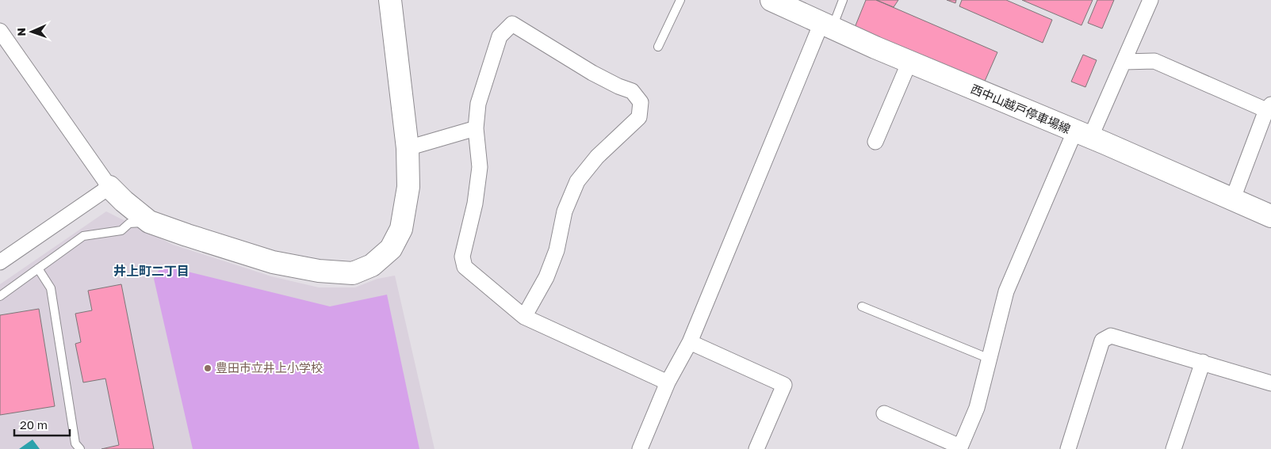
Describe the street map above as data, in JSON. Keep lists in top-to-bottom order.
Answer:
{
  "streets": {
    "street": ["西中山越戸停車場線"]
  },
  "districts": ["井上町二丁目"],
  "places": ["豊田市立井上小学校"],
  "scale_bar": "20 m",
  "north": "left"
}
